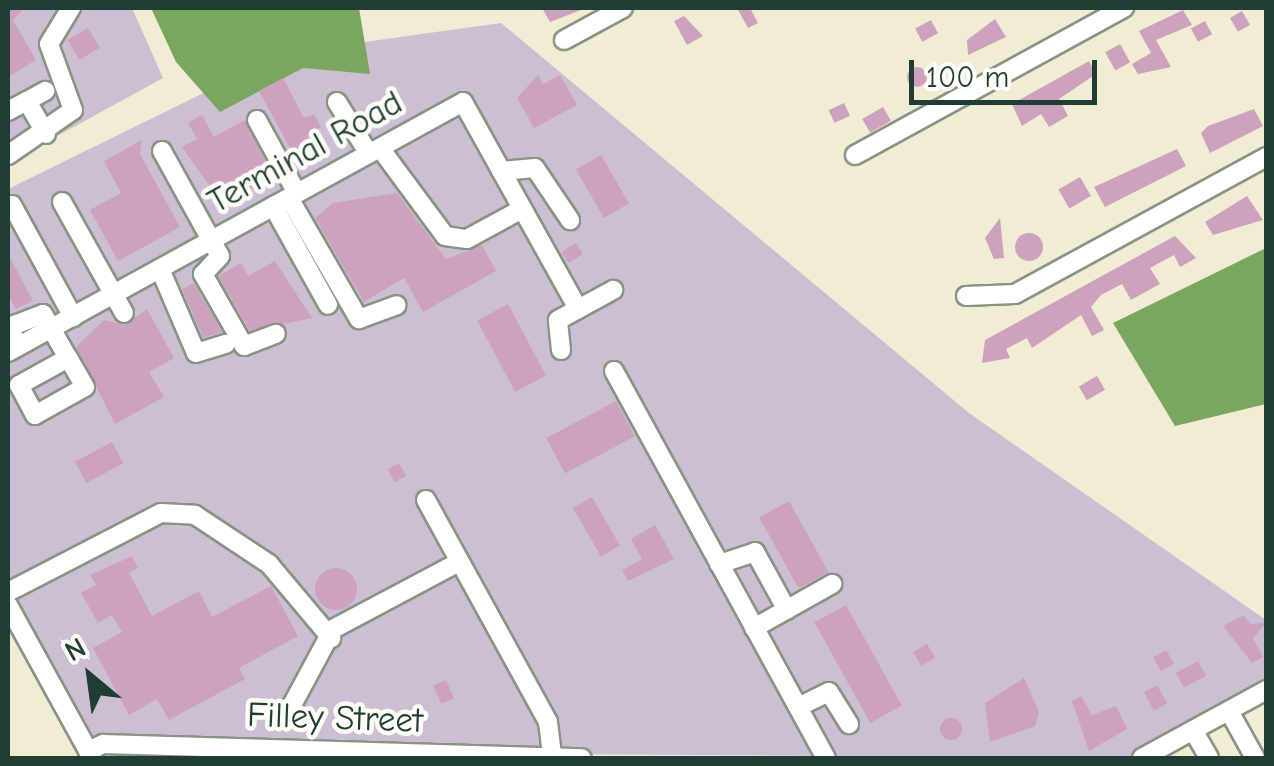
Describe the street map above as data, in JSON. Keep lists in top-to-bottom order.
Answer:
{
  "streets": {
    "street": ["Terminal Road", "Filley Street"]
  },
  "scale_bar": "100 m",
  "north": "top left"
}
